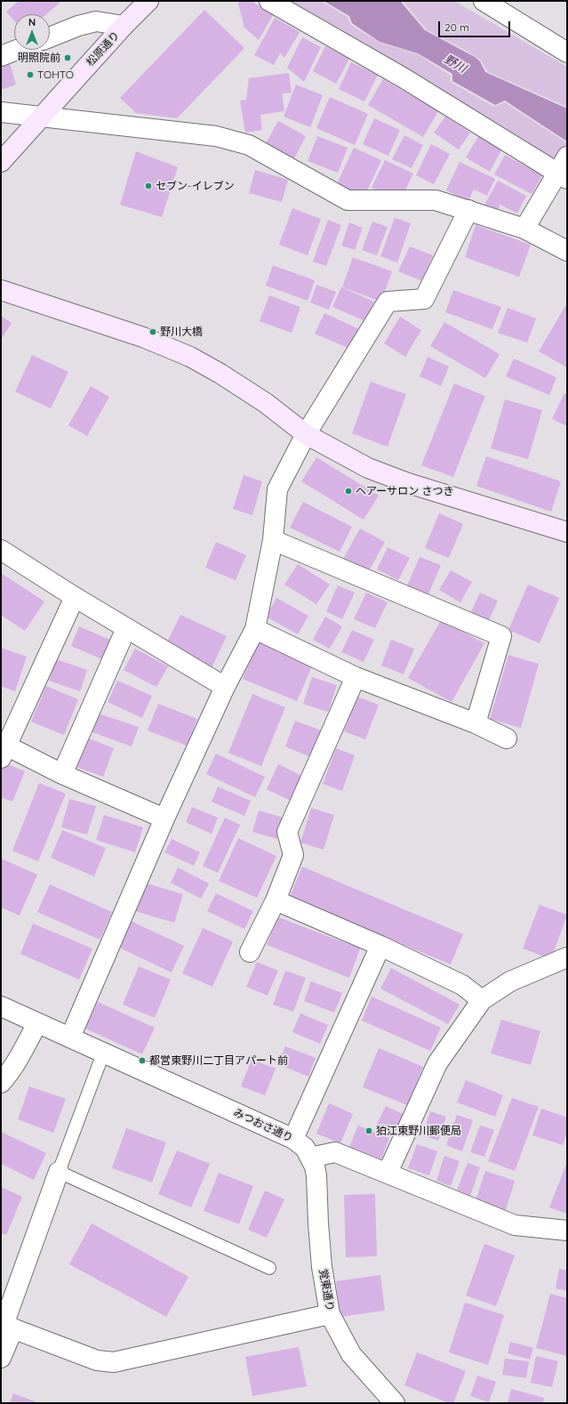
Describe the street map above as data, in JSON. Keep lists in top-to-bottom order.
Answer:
{
  "streets": {
    "street": ["松原通り", "みつおさ通り", "覚東通り"]
  },
  "crossings": [
    ["みつおさ通り", "覚東通り"]
  ],
  "water": ["野川"],
  "places": [
    "明照院前",
    "TOHTO",
    "セブン-イレブン",
    "野川大橋",
    "ヘアーサロン さつき",
    "都営東野川二丁目アパート前",
    "狛江東野川郵便局"
  ],
  "scale_bar": "20 m",
  "north": "top"
}
